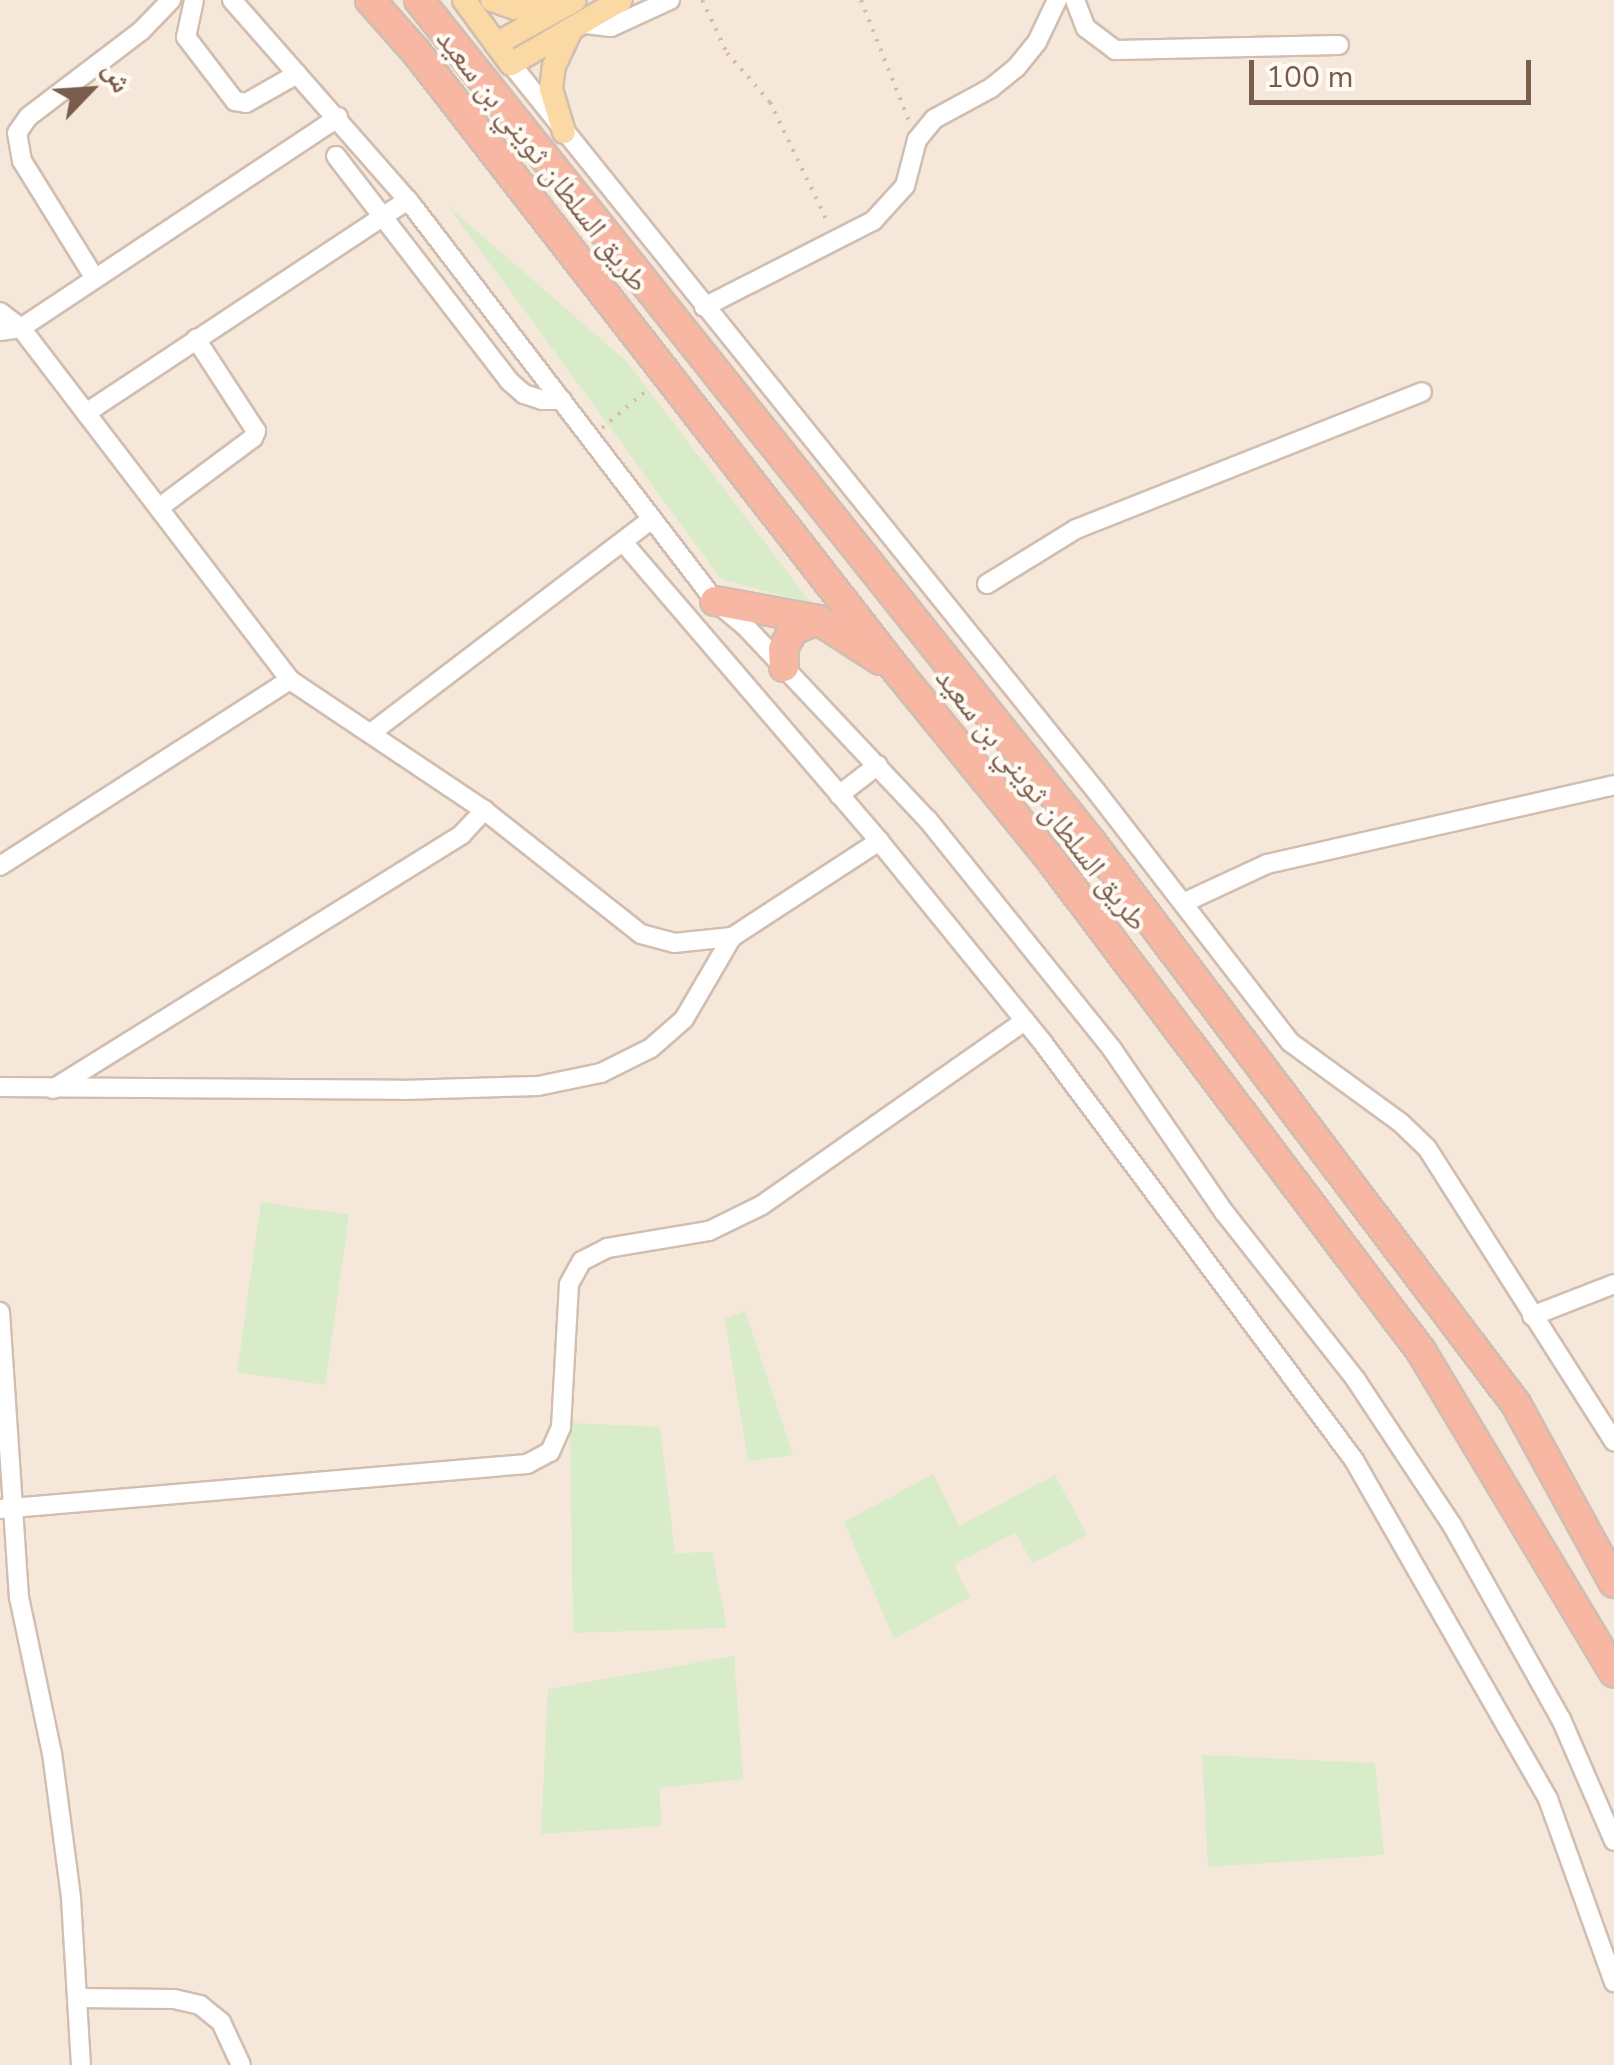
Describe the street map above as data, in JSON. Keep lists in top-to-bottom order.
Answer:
{
  "streets": {
    "highway": ["طريق السلطان ثويني بن سعيد"]
  },
  "scale_bar": "100 m",
  "north": "top right"
}
